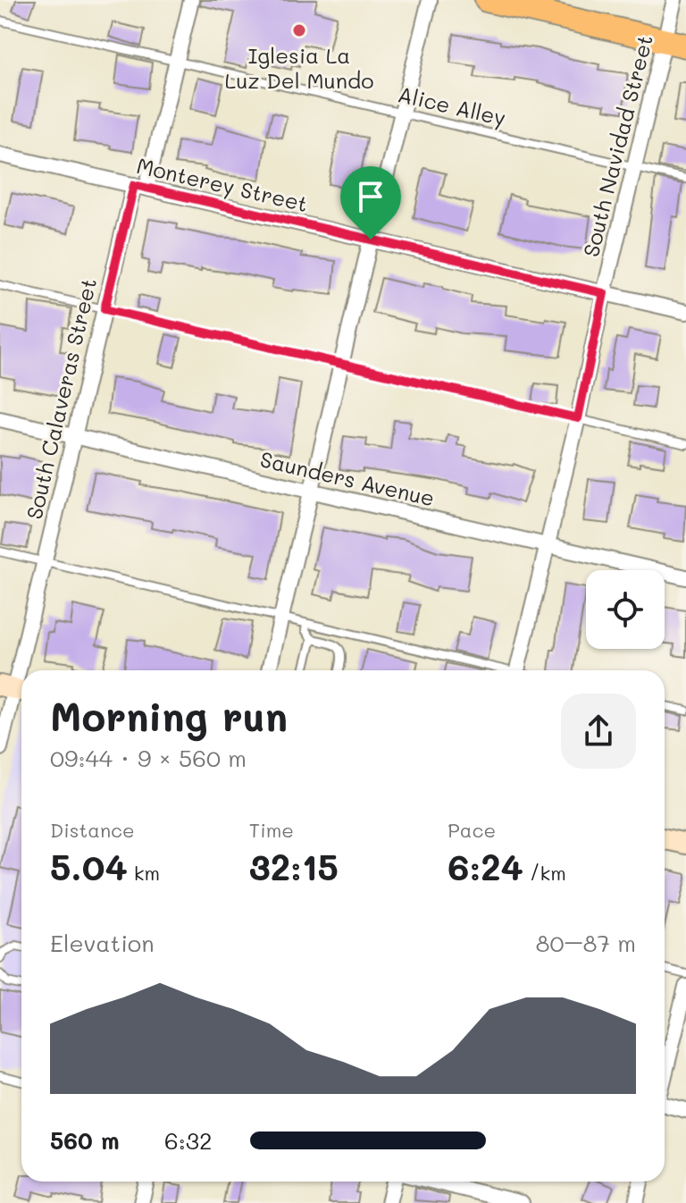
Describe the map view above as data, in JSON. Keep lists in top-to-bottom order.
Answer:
{
  "streets": {
    "street": [
      "South Navidad Street",
      "Monterey Street",
      "South Calaveras Street",
      "Saunders Avenue"
    ],
    "lane": ["Alice Alley"]
  },
  "crossings": [
    ["Alice Alley", "South Navidad Street"],
    ["Alice Alley", "South Calaveras Street"],
    ["South Navidad Street", "Monterey Street"],
    ["South Navidad Street", "Saunders Avenue"],
    ["Monterey Street", "South Calaveras Street"],
    ["South Calaveras Street", "Saunders Avenue"]
  ],
  "places": ["Iglesia La Luz Del Mundo"],
  "page": {
    "heading": ["Morning run", "09:44 · 9 × 560 m"],
    "stats": [
      ["Distance", "5.04 km"],
      ["Time", "32:15"],
      ["Pace", "6:24 /km"]
    ],
    "chart": ["Elevation", "80–87 m"],
    "list": [
      {
        "name": "560 m",
        "note": "6:32"
      }
    ]
  }
}
